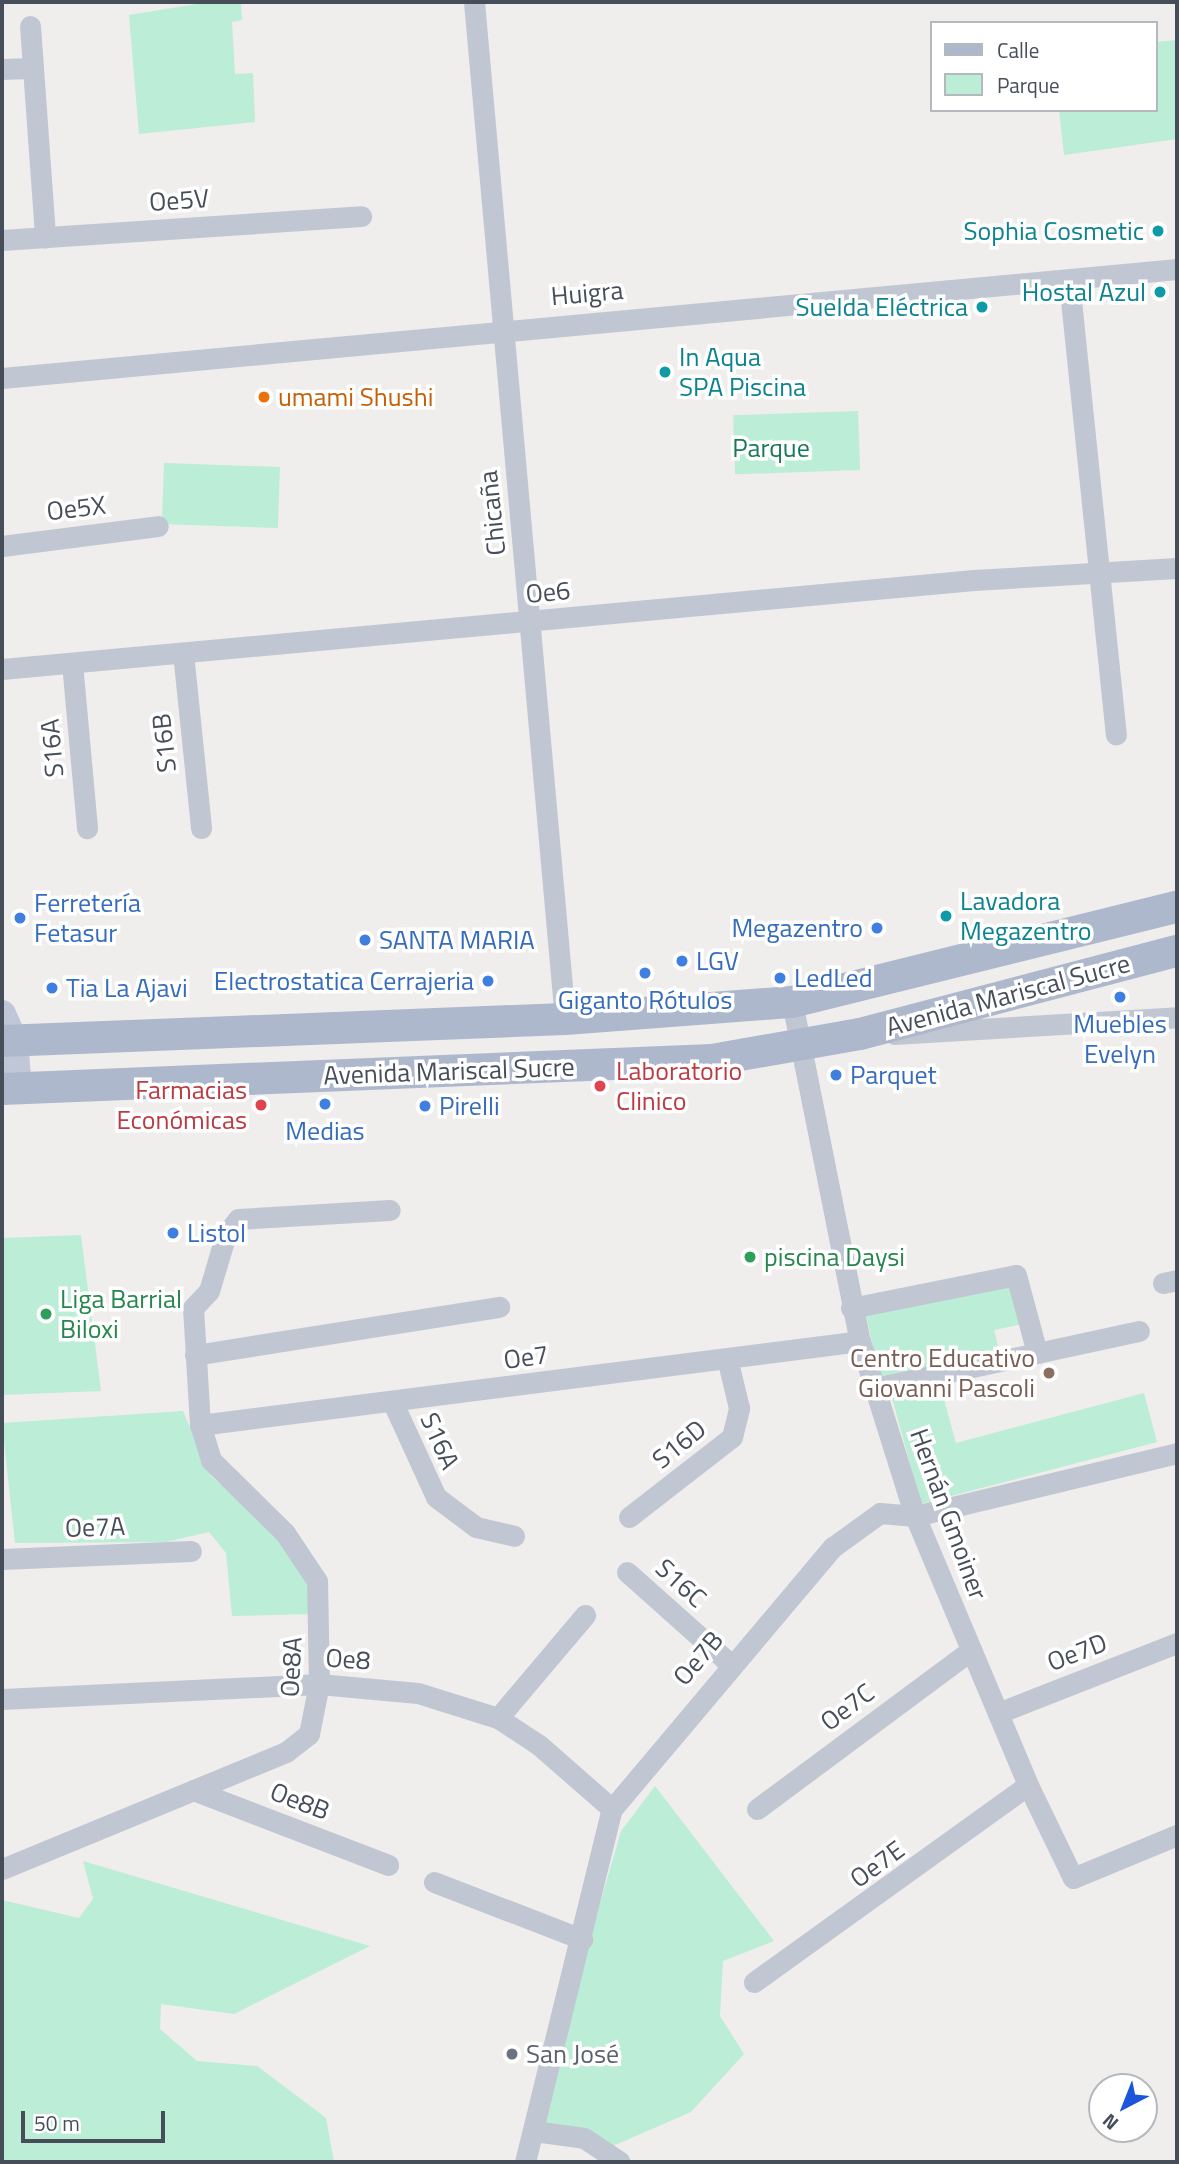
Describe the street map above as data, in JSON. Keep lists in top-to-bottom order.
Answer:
{
  "streets": {
    "main road": ["Avenida Mariscal Sucre"],
    "street": [
      "Oe5V",
      "Huigra",
      "Oe5X",
      "Chicaña",
      "Oe6",
      "S16B",
      "S16A",
      "Oe7",
      "S16D",
      "Hernán Gmoiner",
      "Oe7A",
      "S16C",
      "Oe7D",
      "Oe7B",
      "Oe8",
      "Oe8A",
      "Oe7C",
      "Oe8B",
      "Oe7E"
    ]
  },
  "crossings": [
    ["Huigra", "Chicaña"],
    ["Chicaña", "Oe6"],
    ["Chicaña", "Avenida Mariscal Sucre"],
    ["Oe6", "S16B"],
    ["Oe6", "S16A"],
    ["S16A", "Oe7"],
    ["Avenida Mariscal Sucre", "Hernán Gmoiner"],
    ["Oe7", "S16D"],
    ["Oe7", "Hernán Gmoiner"],
    ["Oe7", "Oe8A"],
    ["Hernán Gmoiner", "Oe7D"],
    ["Hernán Gmoiner", "Oe7B"],
    ["Hernán Gmoiner", "Oe7C"],
    ["Hernán Gmoiner", "Oe7E"],
    ["S16C", "Oe7B"],
    ["Oe7B", "Oe8"],
    ["Oe8", "Oe8A"],
    ["Oe8A", "Oe8B"]
  ],
  "parks": ["Parque"],
  "places": [
    "Sophia Cosmetic",
    "Hostal Azul",
    "Suelda Eléctrica",
    "In Aqua SPA Piscina",
    "umami Shushi",
    "Lavadora Megazentro",
    "Ferretería Fetasur",
    "Megazentro",
    "SANTA MARIA",
    "LGV",
    "Giganto Rótulos",
    "LedLed",
    "Electrostatica Cerrajeria",
    "Tia La Ajavi",
    "Muebles Evelyn",
    "Parquet",
    "Laboratorio Clinico",
    "Medias",
    "Farmacias Económicas",
    "Pirelli",
    "Listol",
    "piscina Daysi",
    "Liga Barrial Biloxi",
    "Centro Educativo Giovanni Pascoli",
    "San José"
  ],
  "legend": ["Calle", "Parque"],
  "scale_bar": "50 m",
  "north": "bottom left"
}
